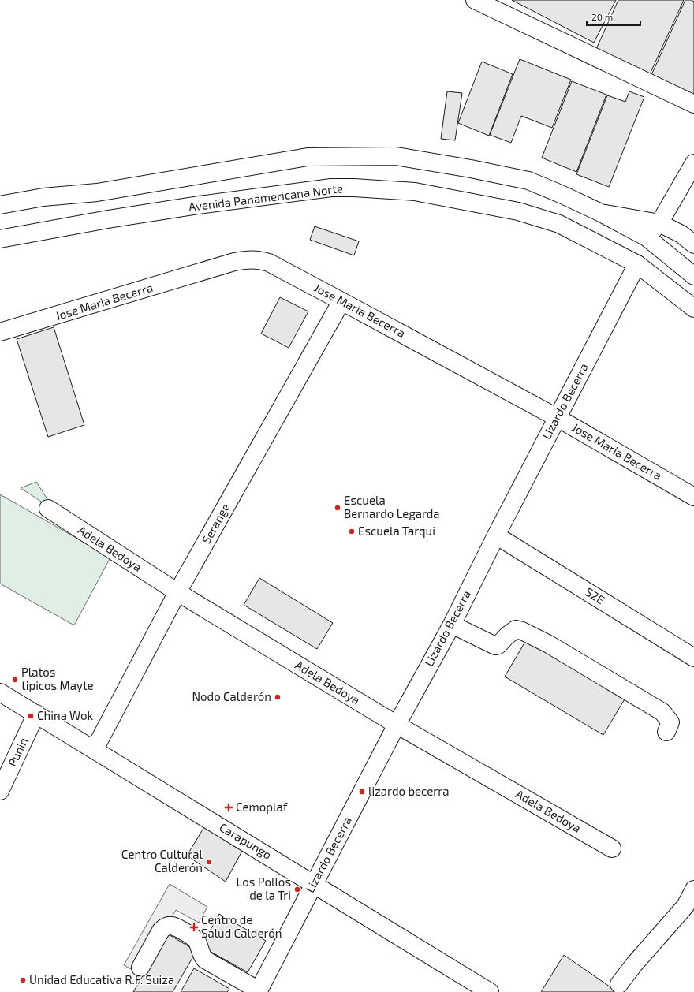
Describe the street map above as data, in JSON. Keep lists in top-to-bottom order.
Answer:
{
  "streets": {
    "main road": [
      "Avenida Panamericana Norte",
      "Jose Maria Becerra",
      "Lizardo Becerra",
      "Serange",
      "Adela Bedoya",
      "S2E",
      "Punin",
      "Carapungo"
    ]
  },
  "crossings": [
    ["Avenida Panamericana Norte", "Lizardo Becerra"],
    ["Jose Maria Becerra", "Lizardo Becerra"],
    ["Jose Maria Becerra", "Serange"],
    ["Lizardo Becerra", "Adela Bedoya"],
    ["Lizardo Becerra", "S2E"],
    ["Lizardo Becerra", "Carapungo"],
    ["Serange", "Adela Bedoya"],
    ["Serange", "Carapungo"],
    ["Punin", "Carapungo"]
  ],
  "places": {
    "other": [
      "Escuela Bernardo Legarda",
      "Escuela Tarqui",
      "Platos tipicos Mayte",
      "Nodo Calderón",
      "China Wok",
      "Centro Cultural Calderón",
      "Los Pollos de la Tri",
      "Unidad Educativa R.F. Suiza"
    ],
    "transit": ["lizardo becerra"],
    "health": ["Cemoplaf", "Centro de Salud Calderón"]
  },
  "scale_bar": "20 m"
}
